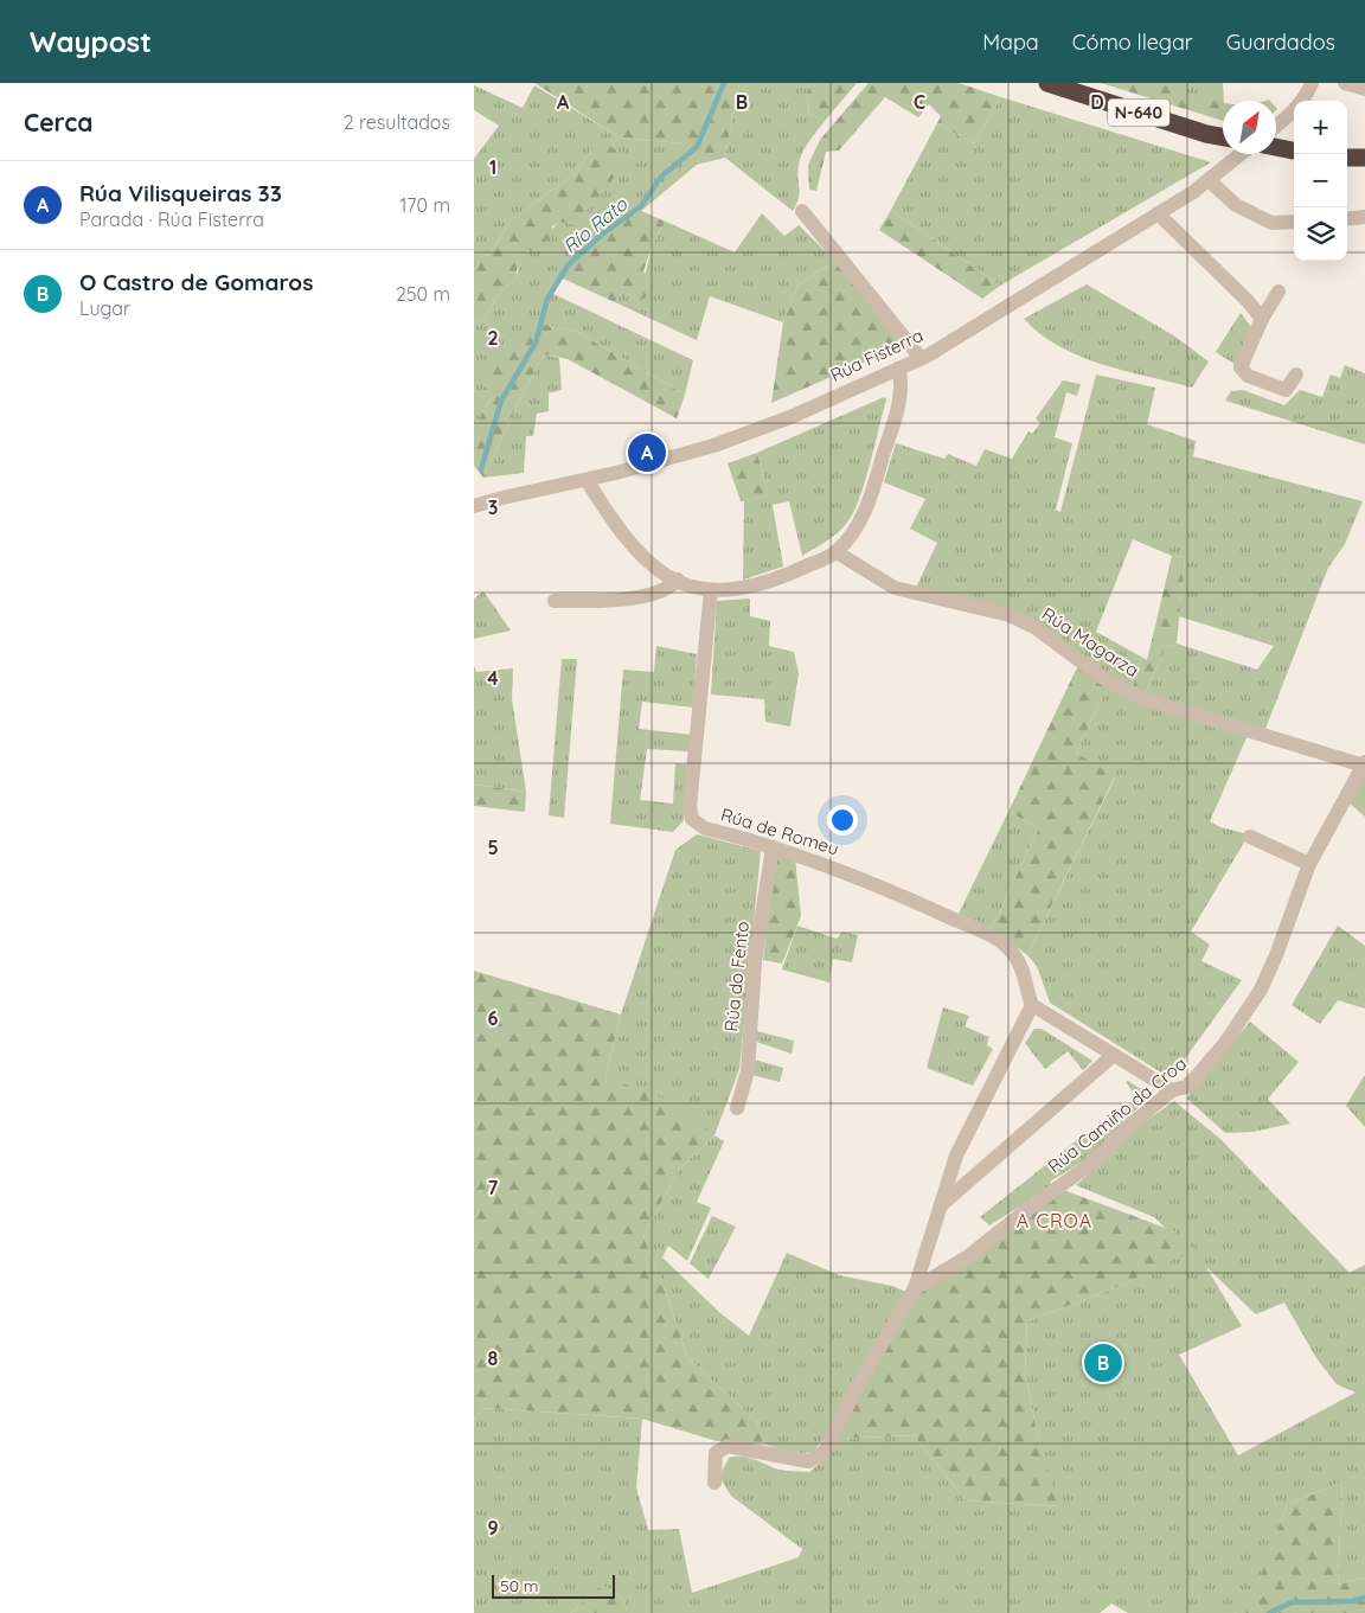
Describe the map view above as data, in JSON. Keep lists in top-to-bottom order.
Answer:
{
  "streets": {
    "highway": ["N-640"],
    "street": [
      "Rúa Fisterra",
      "Rúa Magarza",
      "Rúa de Romeu",
      "Rúa do Fento",
      "Rúa Camiño da Croa"
    ]
  },
  "crossings": [
    ["Rúa Magarza", "Rúa Camiño da Croa"],
    ["Rúa de Romeu", "Rúa do Fento"]
  ],
  "districts": ["A CROA"],
  "water": ["Río Rato"],
  "scale_bar": "50 m",
  "north": "top right",
  "page": {
    "header": "Waypost",
    "nav": ["Mapa", "Cómo llegar", "Guardados"],
    "heading": ["Cerca", "2 resultados"],
    "map_buttons": ["+", "−"],
    "list": [
      {
        "mark": "A",
        "name": "Rúa Vilisqueiras 33",
        "note": "Parada · Rúa Fisterra",
        "value": "170 m"
      },
      {
        "mark": "B",
        "name": "O Castro de Gomaros",
        "note": "Lugar",
        "value": "250 m"
      }
    ],
    "pins": ["A", "B"],
    "scale": "50 m"
  },
  "grid": {
    "columns": [
      "A",
      "B",
      "C",
      "D"
    ],
    "rows": [
      "1",
      "2",
      "3",
      "4",
      "5",
      "6",
      "7",
      "8",
      "9"
    ]
  }
}
